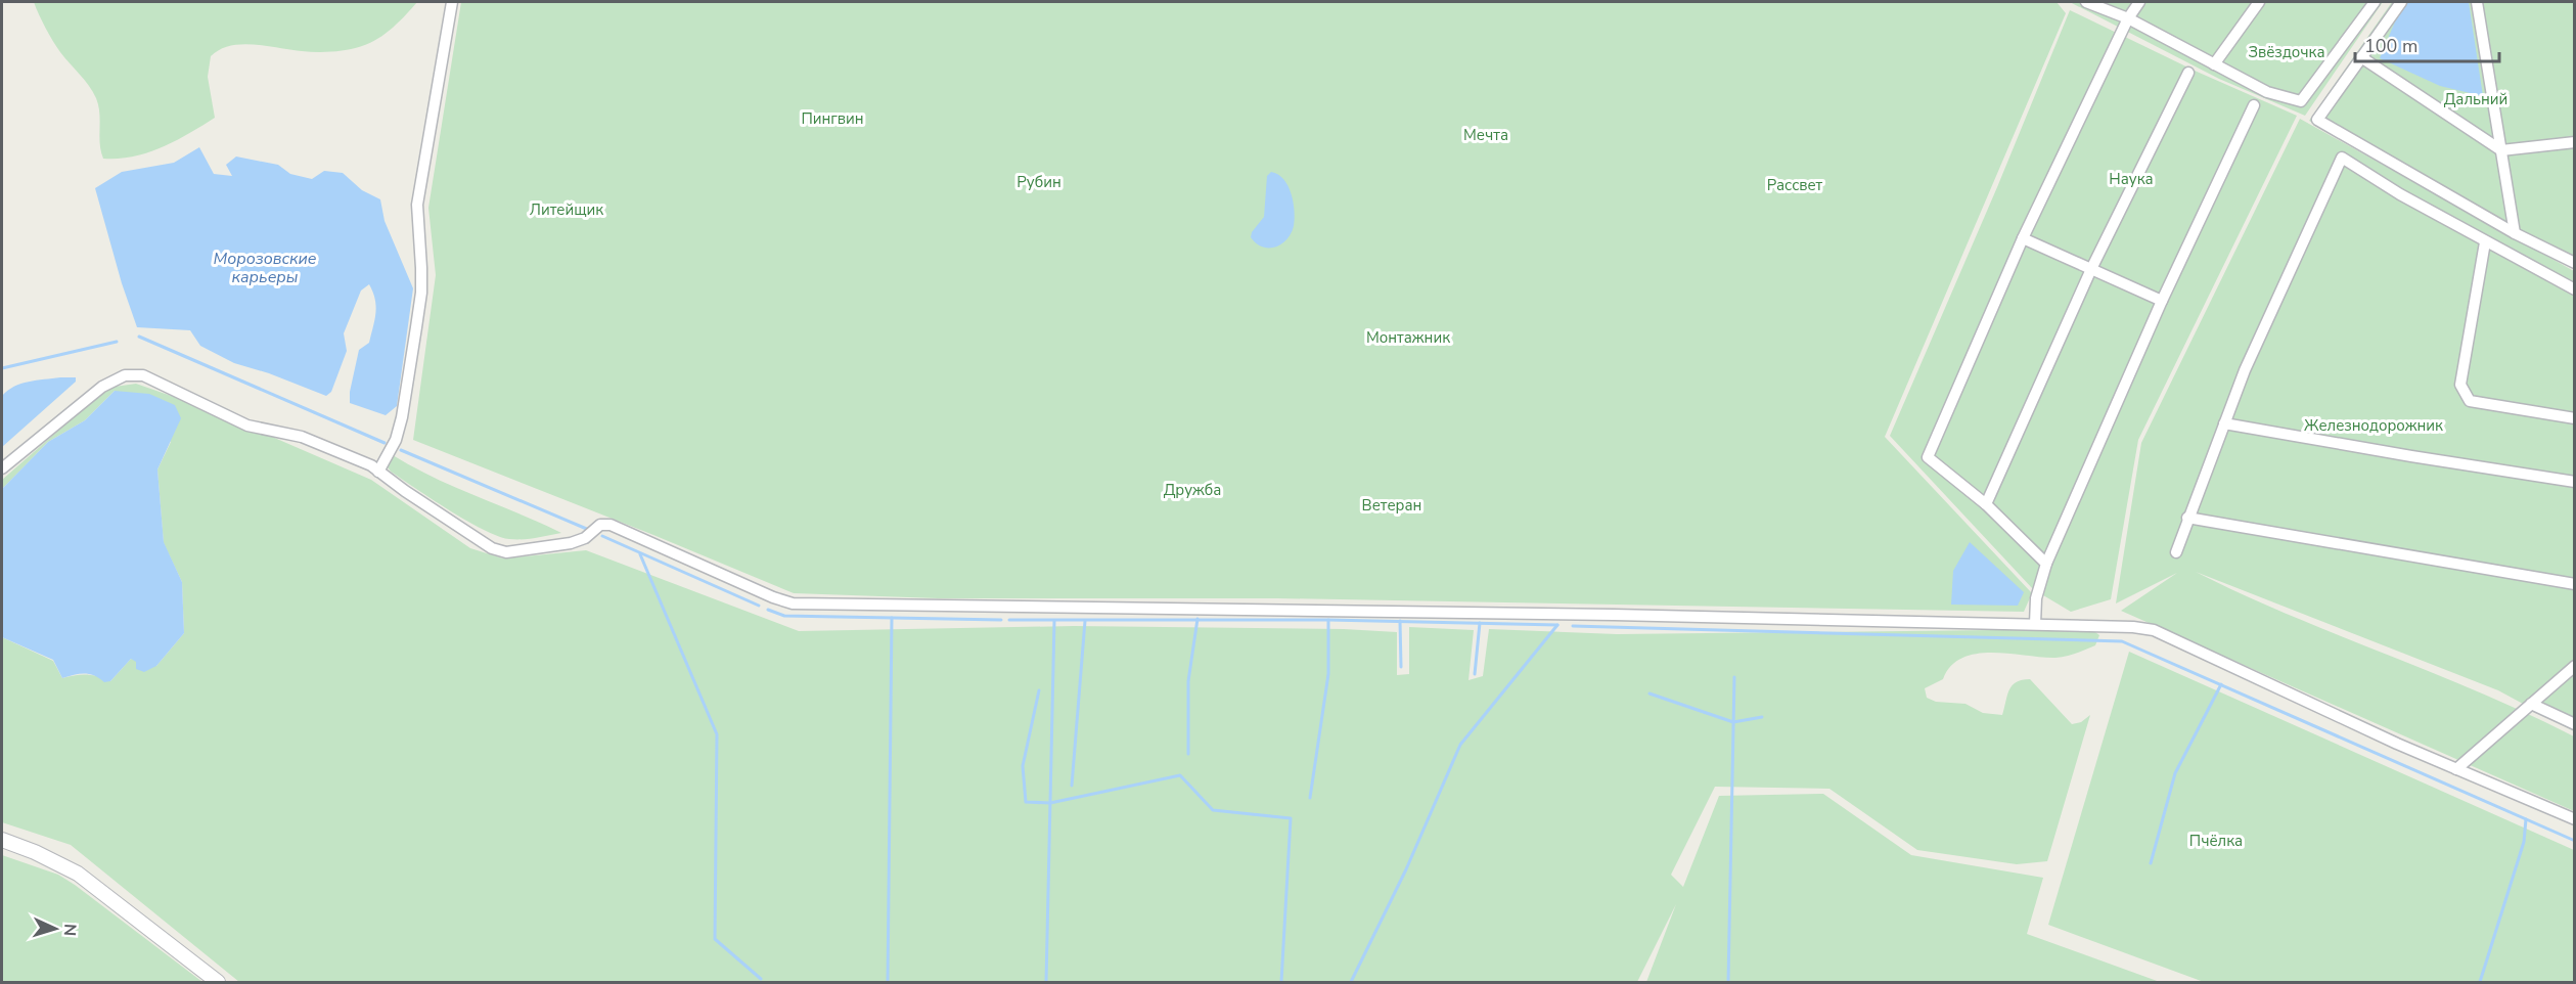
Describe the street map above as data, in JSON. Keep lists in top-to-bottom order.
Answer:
{
  "water": ["Морозовские карьеры"],
  "parks": [
    "Звёздочка",
    "Дальний",
    "Пингвин",
    "Мечта",
    "Наука",
    "Рубин",
    "Рассвет",
    "Литейщик",
    "Монтажник",
    "Железнодорожник",
    "Дружба",
    "Ветеран",
    "Пчёлка"
  ],
  "scale_bar": "100 m",
  "north": "right"
}
